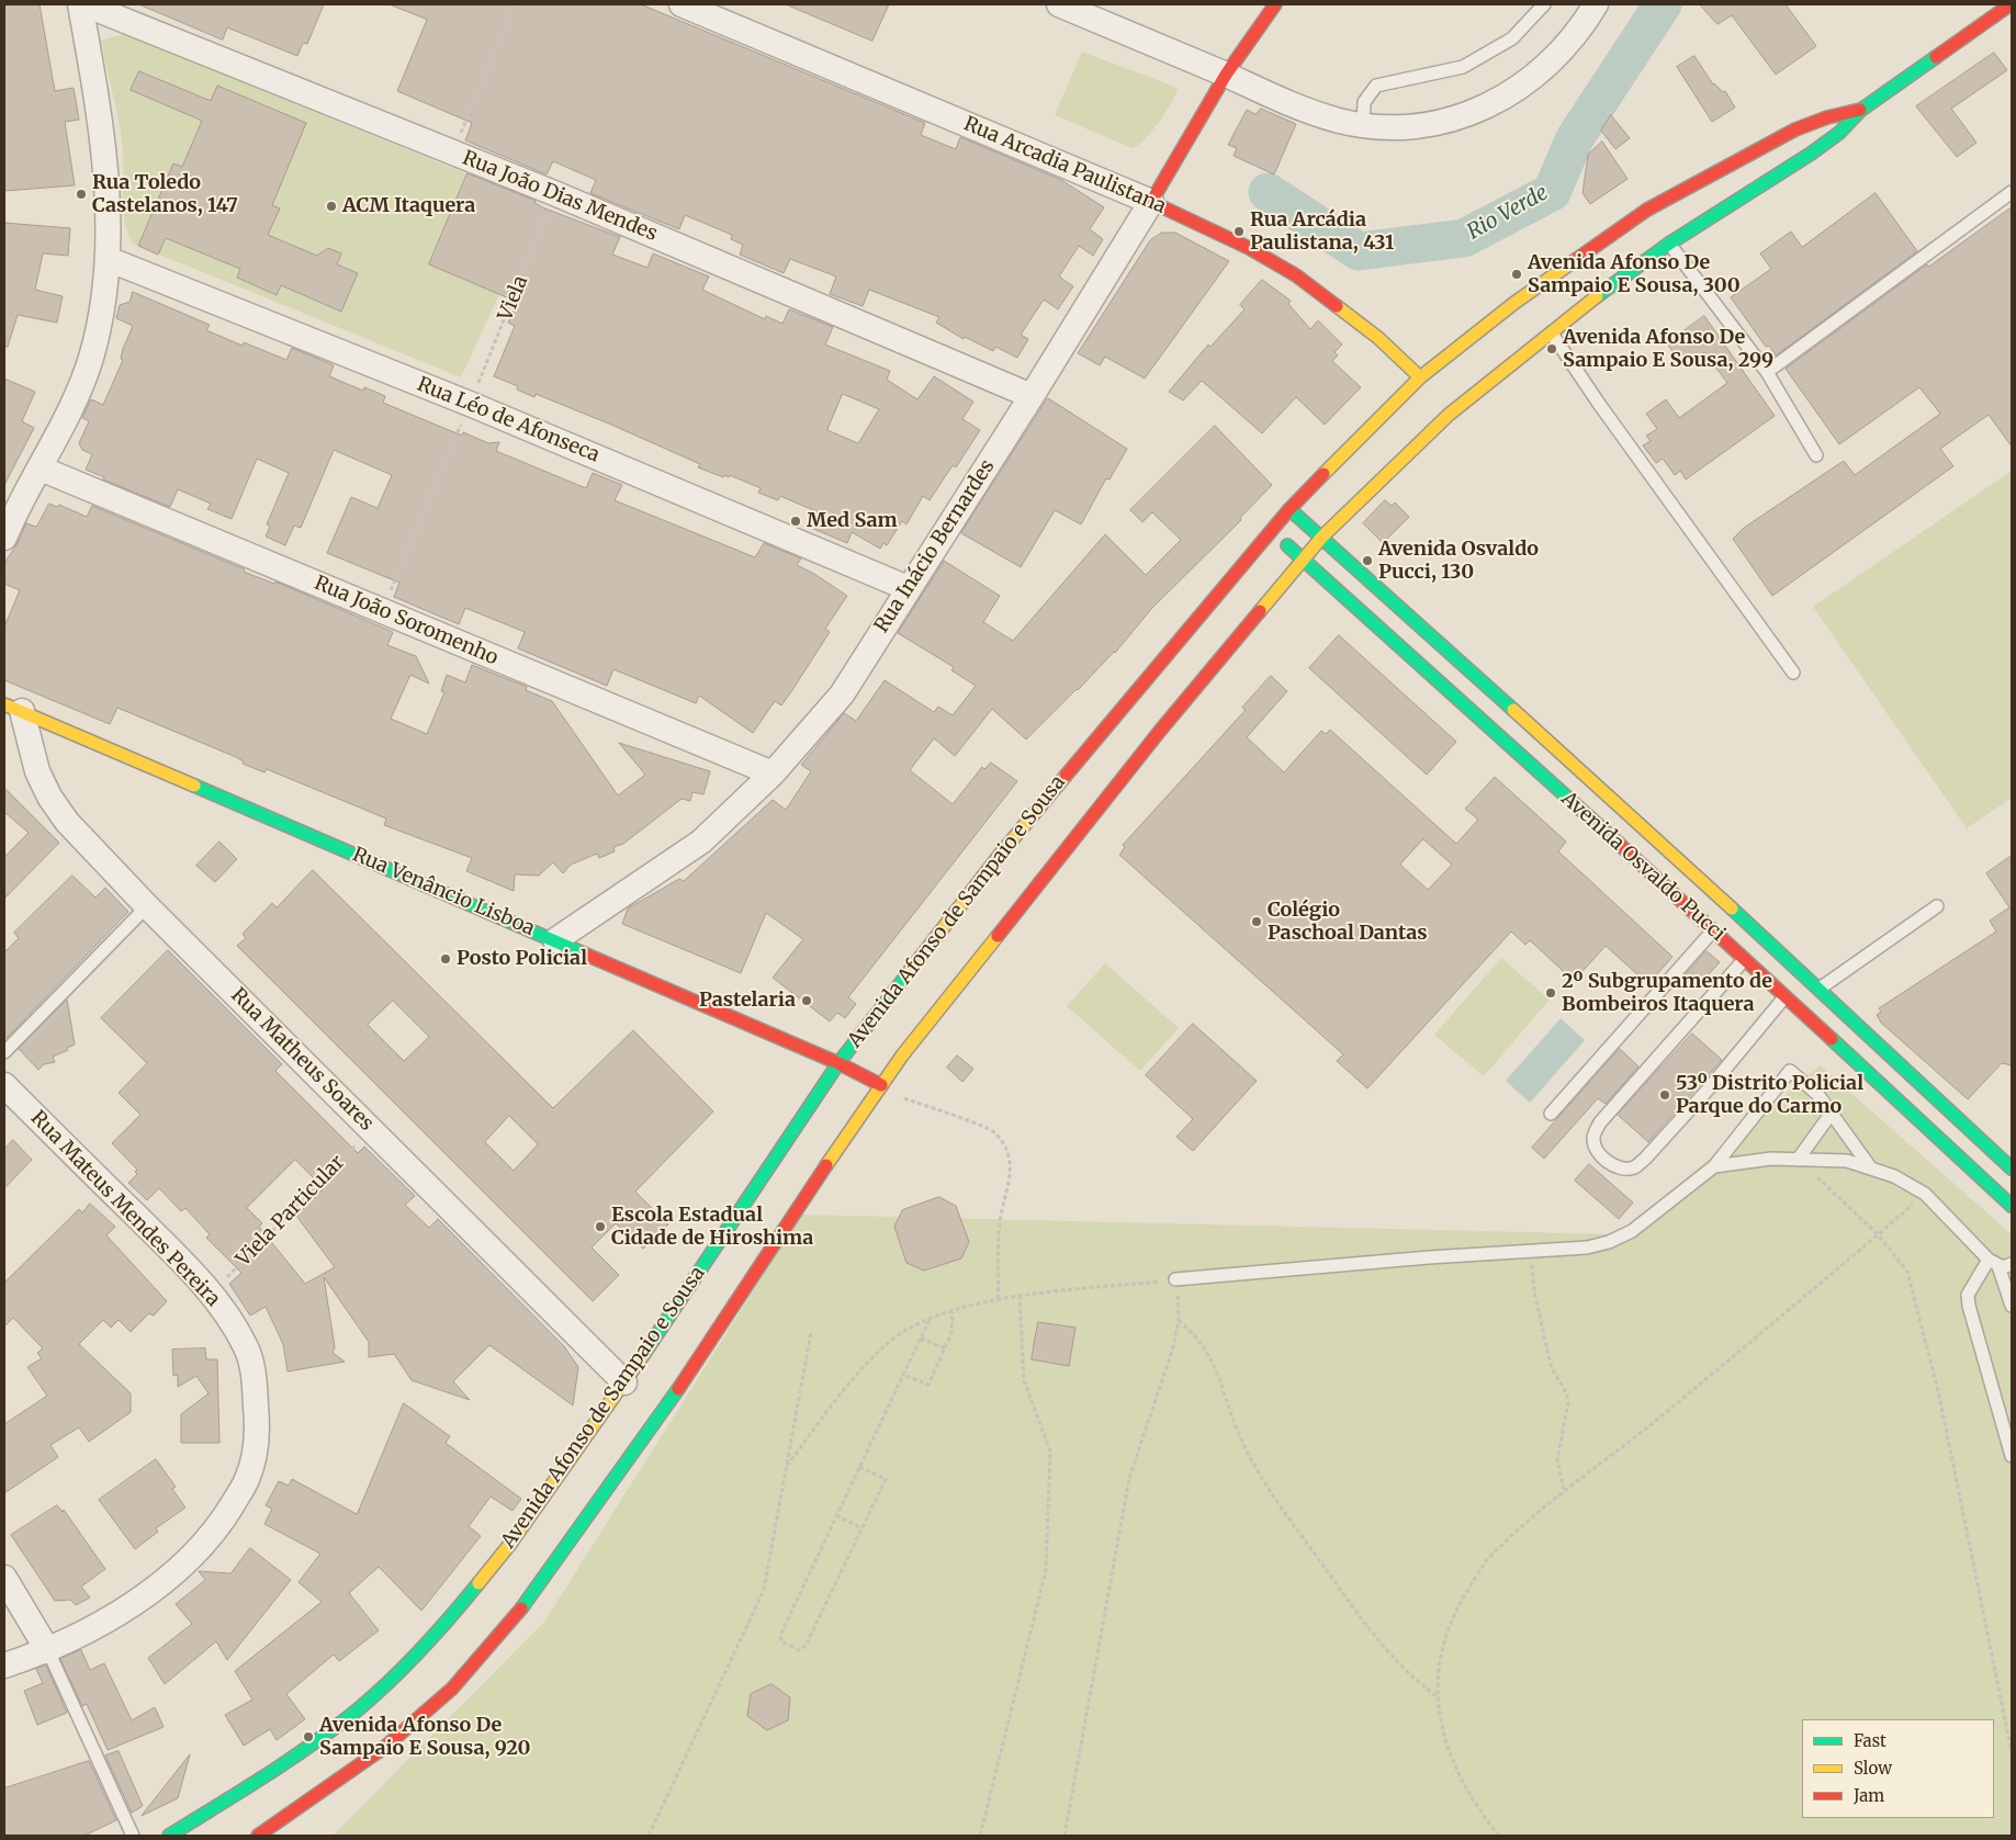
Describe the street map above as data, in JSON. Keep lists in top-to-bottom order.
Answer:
{
  "streets": {
    "main road": [
      "Rua Arcadia Paulistana",
      "Rua Inácio Bernardes",
      "Avenida Osvaldo Pucci",
      "Rua Venâncio Lisboa",
      "Avenida Afonso de Sampaio e Sousa"
    ],
    "street": [
      "Rua João Dias Mendes",
      "Rua Léo de Afonseca",
      "Rua João Soromenho",
      "Rua Matheus Soares",
      "Rua Mateus Mendes Pereira"
    ],
    "path": ["Viela", "Viela Particular"]
  },
  "crossings": [
    ["Rua Arcadia Paulistana", "Rua Inácio Bernardes"],
    ["Rua Arcadia Paulistana", "Avenida Afonso de Sampaio e Sousa"],
    ["Rua João Dias Mendes", "Viela"],
    ["Rua João Dias Mendes", "Rua Inácio Bernardes"],
    ["Viela", "Rua Léo de Afonseca"],
    ["Viela", "Rua João Soromenho"],
    ["Rua Léo de Afonseca", "Rua Inácio Bernardes"],
    ["Rua Inácio Bernardes", "Rua João Soromenho"],
    ["Rua Inácio Bernardes", "Rua Venâncio Lisboa"],
    ["Avenida Osvaldo Pucci", "Avenida Afonso de Sampaio e Sousa"],
    ["Rua Venâncio Lisboa", "Avenida Afonso de Sampaio e Sousa"],
    ["Rua Venâncio Lisboa", "Rua Matheus Soares"],
    ["Avenida Afonso de Sampaio e Sousa", "Rua Matheus Soares"],
    ["Rua Matheus Soares", "Viela Particular"],
    ["Rua Mateus Mendes Pereira", "Viela Particular"]
  ],
  "water": ["Rio Verde"],
  "places": [
    "Rua Toledo Castelanos, 147",
    "ACM Itaquera",
    "Rua Arcádia Paulistana, 431",
    "Avenida Afonso De Sampaio E Sousa, 300",
    "Avenida Afonso De Sampaio E Sousa, 299",
    "Med Sam",
    "Avenida Osvaldo Pucci, 130",
    "Colégio Paschoal Dantas",
    "Posto Policial",
    "2º Subgrupamento de Bombeiros Itaquera",
    "Pastelaria",
    "53º Distrito Policial Parque do Carmo",
    "Escola Estadual Cidade de Hiroshima",
    "Avenida Afonso De Sampaio E Sousa, 920"
  ],
  "legend": ["Fast", "Slow", "Jam"]
}
